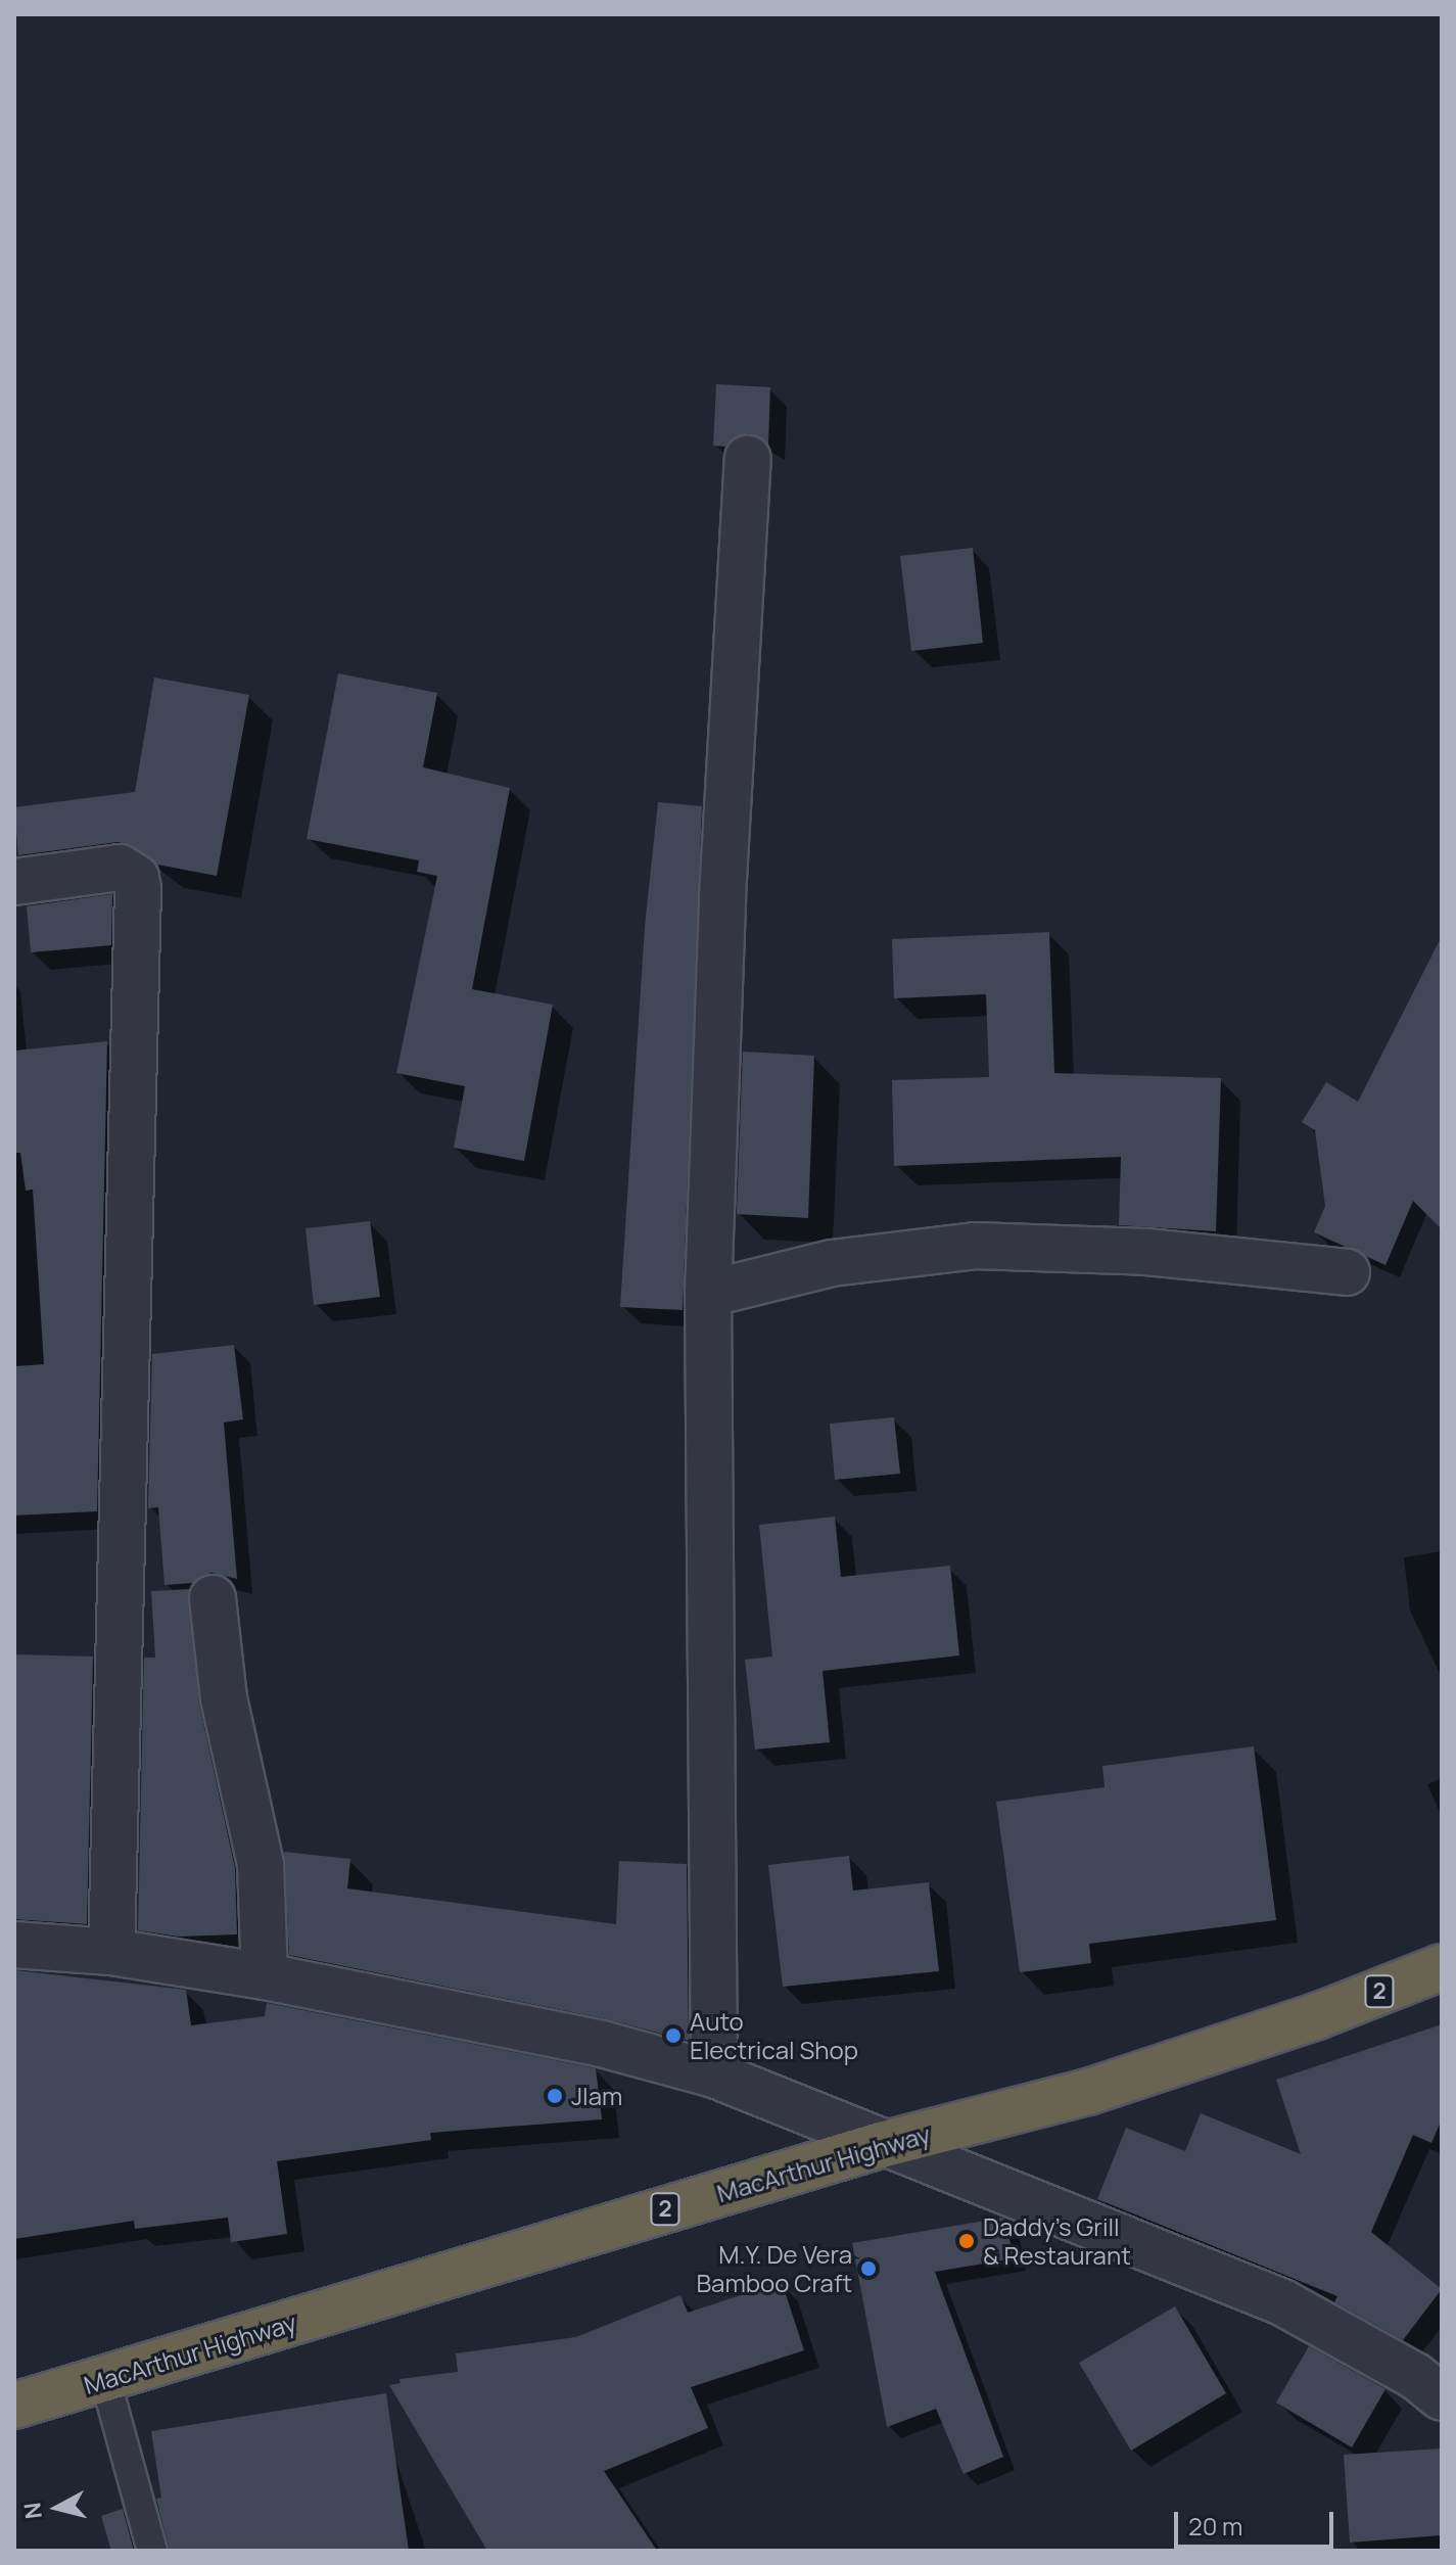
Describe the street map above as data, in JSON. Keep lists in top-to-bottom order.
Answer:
{
  "streets": {
    "highway": ["2", "MacArthur Highway"]
  },
  "places": [
    "Auto Electrical Shop",
    "Jlam",
    "Daddy's Grill & Restaurant",
    "M.Y. De Vera Bamboo Craft"
  ],
  "scale_bar": "20 m",
  "north": "left"
}
